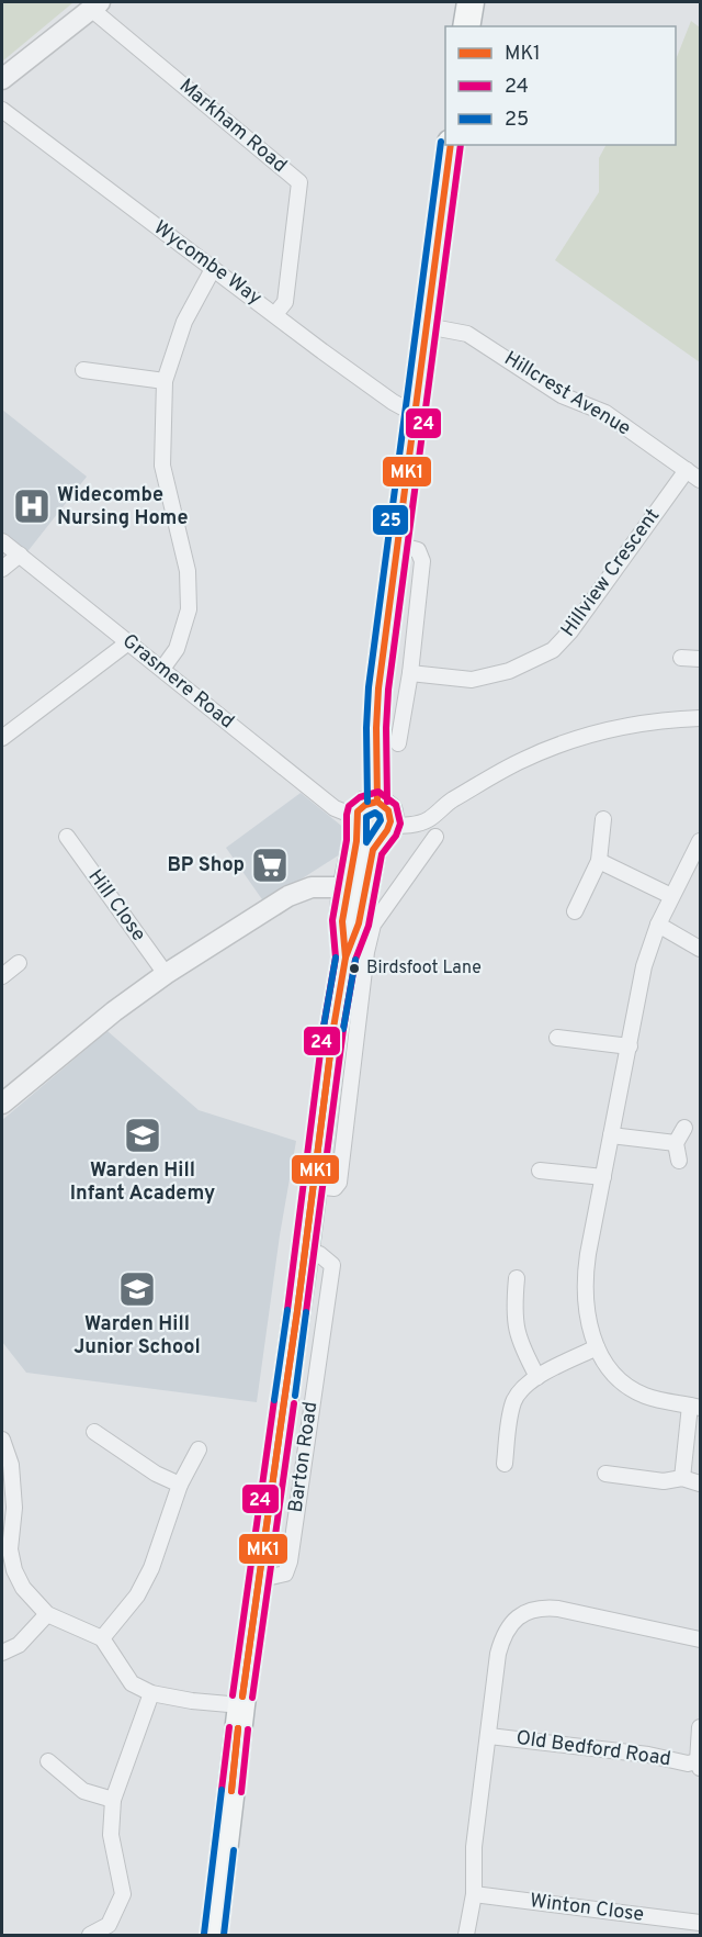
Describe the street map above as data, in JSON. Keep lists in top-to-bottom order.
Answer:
{
  "streets": {
    "highway": ["Barton Road"],
    "street": [
      "Markham Road",
      "Wycombe Way",
      "Hillcrest Avenue",
      "Hillview Crescent",
      "Grasmere Road",
      "Hill Close",
      "Old Bedford Road",
      "Winton Close"
    ]
  },
  "crossings": [
    ["Markham Road", "Wycombe Way"],
    ["Hillcrest Avenue", "Hillview Crescent"],
    ["Grasmere Road", "Barton Road"],
    ["Old Bedford Road", "Winton Close"]
  ],
  "places": {
    "hospital": ["Widecombe Nursing Home"],
    "supermarket": ["BP Shop"],
    "other": ["Birdsfoot Lane"],
    "school or university": ["Warden Hill Infant Academy", "Warden Hill Junior School"]
  },
  "lines": ["transit line 25", "transit line MK1", "transit line 24"],
  "legend": ["MK1", "24", "25"]
}
